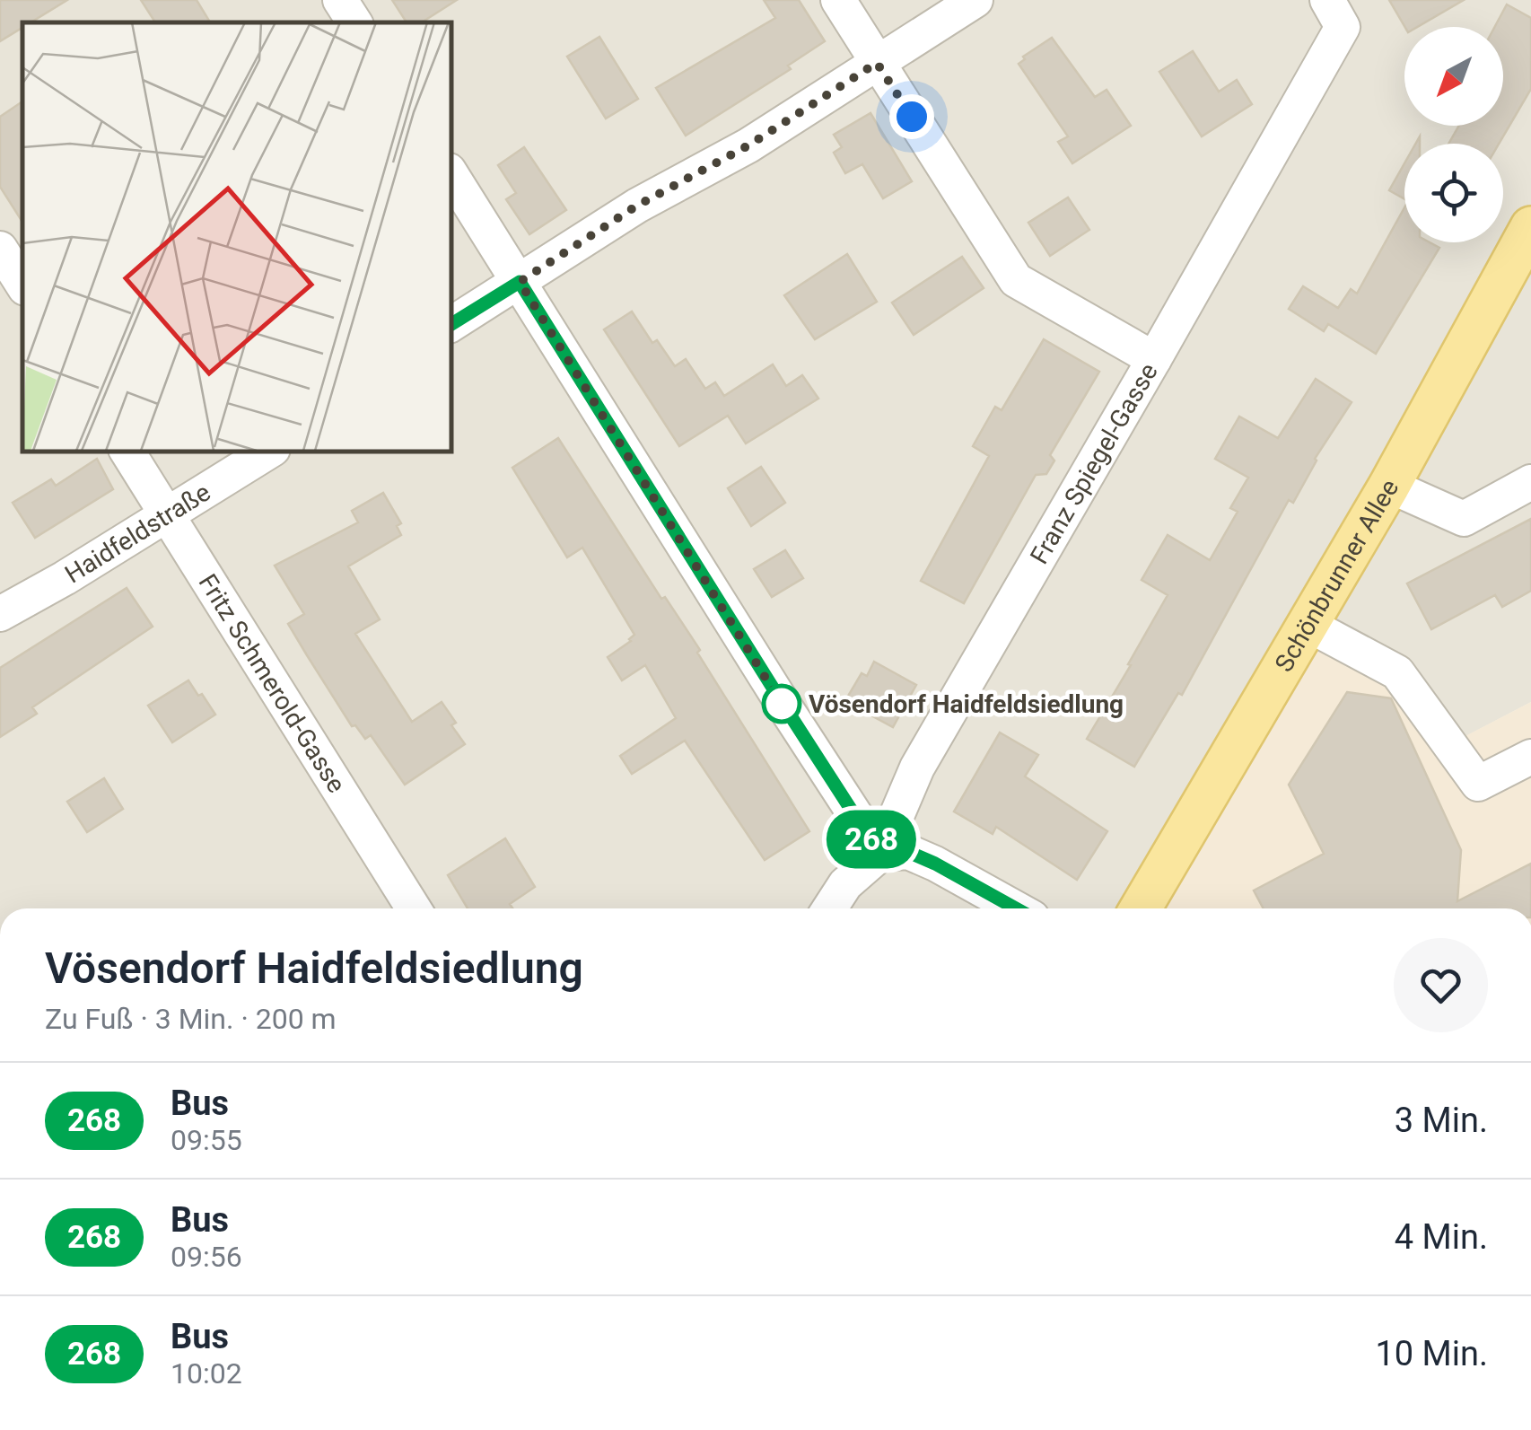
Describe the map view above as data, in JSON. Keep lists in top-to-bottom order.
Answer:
{
  "streets": {
    "main road": ["Schönbrunner Allee"],
    "street": ["Franz Spiegel-Gasse", "Haidfeldstraße", "Fritz Schmerold-Gasse"]
  },
  "crossings": [
    ["Haidfeldstraße", "Fritz Schmerold-Gasse"]
  ],
  "places": ["Vösendorf Haidfeldsiedlung"],
  "lines": ["bus line 268"],
  "north": "bottom left",
  "page": {
    "on_map": "268",
    "heading": ["Vösendorf Haidfeldsiedlung", "Zu Fuß · 3 Min. · 200 m"],
    "list": [
      {
        "mark": "268",
        "name": "Bus",
        "note": "09:55",
        "value": "3 Min."
      },
      {
        "mark": "268",
        "name": "Bus",
        "note": "09:56",
        "value": "4 Min."
      },
      {
        "mark": "268",
        "name": "Bus",
        "note": "10:02",
        "value": "10 Min."
      }
    ]
  }
}
